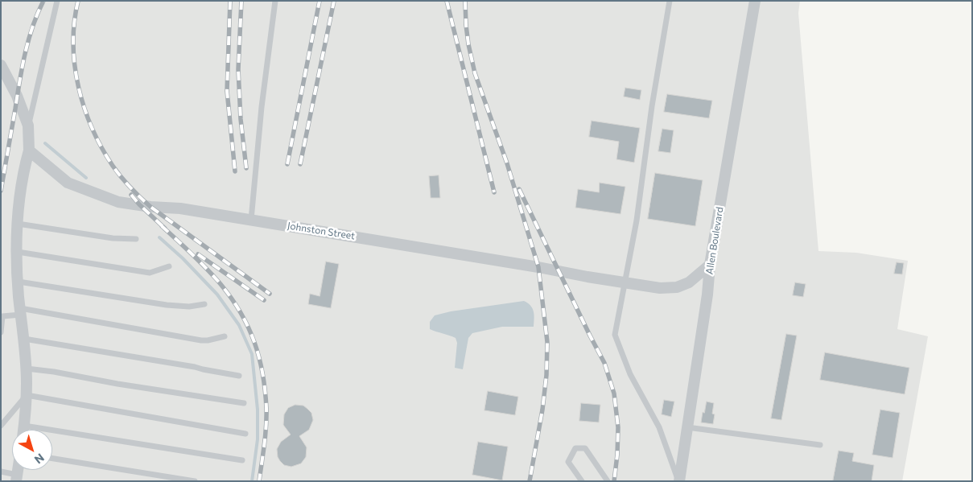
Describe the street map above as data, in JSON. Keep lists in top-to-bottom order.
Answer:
{
  "streets": {
    "street": ["Johnston Street", "Allen Boulevard"]
  },
  "crossings": [
    ["Johnston Street", "Allen Boulevard"]
  ],
  "north": "bottom right"
}
